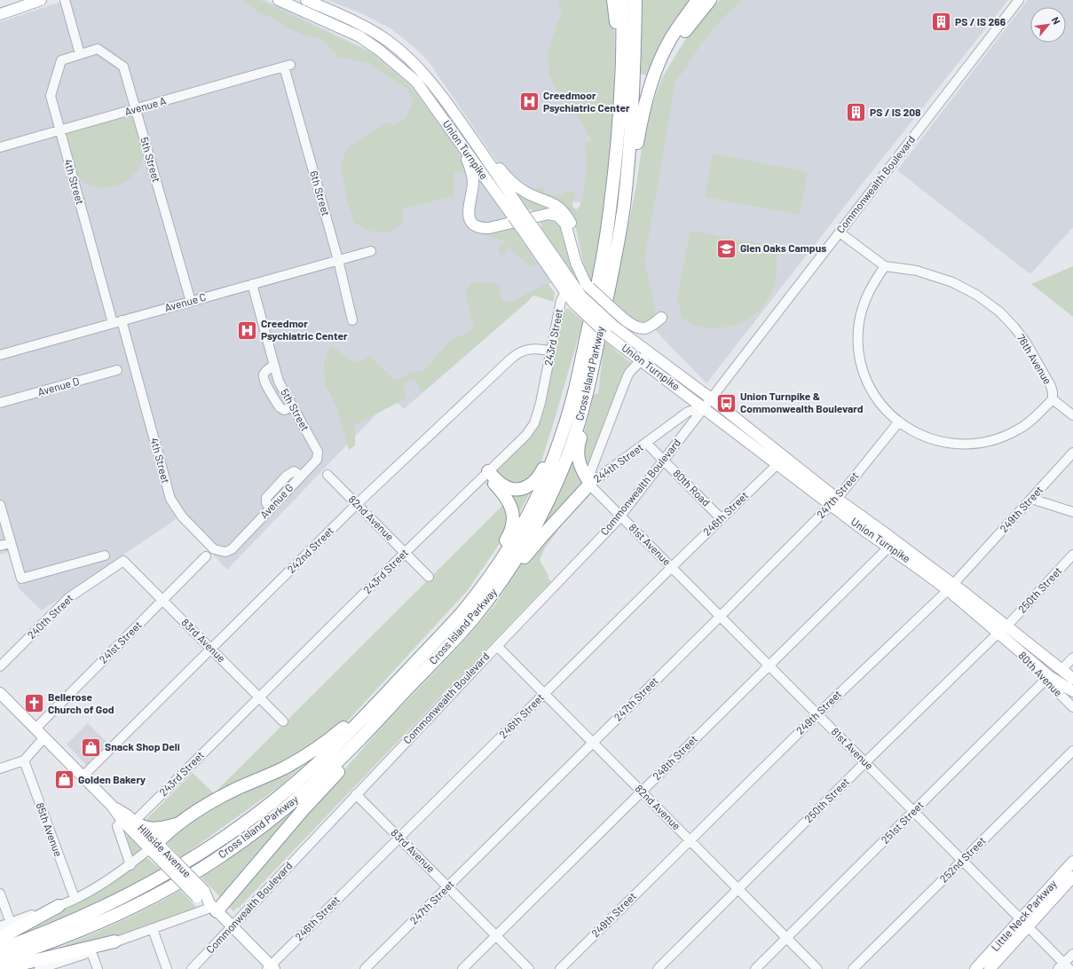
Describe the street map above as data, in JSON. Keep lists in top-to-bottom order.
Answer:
{
  "streets": {
    "highway": ["Cross Island Parkway"],
    "main road": ["Union Turnpike", "Hillside Avenue", "Little Neck Parkway"],
    "street": [
      "Avenue A",
      "5th Street",
      "4th Street",
      "Commonwealth Boulevard",
      "6th Street",
      "Avenue C",
      "243rd Street",
      "76th Avenue",
      "Avenue D",
      "244th Street",
      "80th Road",
      "247th Street",
      "Avenue G",
      "249th Street",
      "246th Street",
      "82nd Avenue",
      "81st Avenue",
      "242nd Street",
      "250th Street",
      "240th Street",
      "83rd Avenue",
      "241st Street",
      "80th Avenue",
      "248th Street",
      "251st Street",
      "85th Avenue",
      "252nd Street"
    ]
  },
  "crossings": [
    ["Avenue A", "5th Street"],
    ["Avenue A", "4th Street"],
    ["Avenue A", "6th Street"],
    ["Union Turnpike", "Commonwealth Boulevard"],
    ["Union Turnpike", "243rd Street"],
    ["Union Turnpike", "244th Street"],
    ["Union Turnpike", "247th Street"],
    ["Union Turnpike", "249th Street"],
    ["Union Turnpike", "246th Street"],
    ["Union Turnpike", "250th Street"],
    ["Union Turnpike", "80th Avenue"],
    ["Union Turnpike", "248th Street"],
    ["Union Turnpike", "251st Street"],
    ["5th Street", "4th Street"],
    ["5th Street", "Avenue C"],
    ["5th Street", "Avenue G"],
    ["4th Street", "Avenue C"],
    ["4th Street", "Avenue G"],
    ["Commonwealth Boulevard", "76th Avenue"],
    ["Commonwealth Boulevard", "244th Street"],
    ["Commonwealth Boulevard", "80th Road"],
    ["Commonwealth Boulevard", "82nd Avenue"],
    ["Commonwealth Boulevard", "81st Avenue"],
    ["Commonwealth Boulevard", "83rd Avenue"],
    ["Commonwealth Boulevard", "Hillside Avenue"],
    ["6th Street", "Avenue C"],
    ["243rd Street", "82nd Avenue"],
    ["243rd Street", "242nd Street"],
    ["243rd Street", "83rd Avenue"],
    ["243rd Street", "Hillside Avenue"],
    ["244th Street", "80th Road"],
    ["244th Street", "81st Avenue"],
    ["80th Road", "246th Street"],
    ["247th Street", "82nd Avenue"],
    ["247th Street", "81st Avenue"],
    ["247th Street", "83rd Avenue"],
    ["249th Street", "82nd Avenue"],
    ["249th Street", "81st Avenue"],
    ["246th Street", "82nd Avenue"],
    ["246th Street", "81st Avenue"],
    ["246th Street", "83rd Avenue"],
    ["246th Street", "Hillside Avenue"],
    ["82nd Avenue", "242nd Street"],
    ["82nd Avenue", "250th Street"],
    ["82nd Avenue", "248th Street"],
    ["82nd Avenue", "251st Street"],
    ["81st Avenue", "250th Street"],
    ["81st Avenue", "248th Street"],
    ["81st Avenue", "251st Street"],
    ["81st Avenue", "252nd Street"],
    ["81st Avenue", "Little Neck Parkway"],
    ["242nd Street", "83rd Avenue"],
    ["242nd Street", "Hillside Avenue"],
    ["240th Street", "83rd Avenue"],
    ["83rd Avenue", "241st Street"],
    ["83rd Avenue", "248th Street"],
    ["241st Street", "Hillside Avenue"],
    ["80th Avenue", "251st Street"]
  ],
  "places": {
    "building": ["PS / IS 266", "PS / IS 208"],
    "hospital": ["Creedmoor Psychiatric Center", "Creedmor Psychiatric Center"],
    "school or university": ["Glen Oaks Campus"],
    "bus stop": ["Union Turnpike & Commonwealth Boulevard"],
    "church": ["Bellerose Church of God"],
    "shop": ["Snack Shop Deli", "Golden Bakery"]
  },
  "north": "top right"
}
